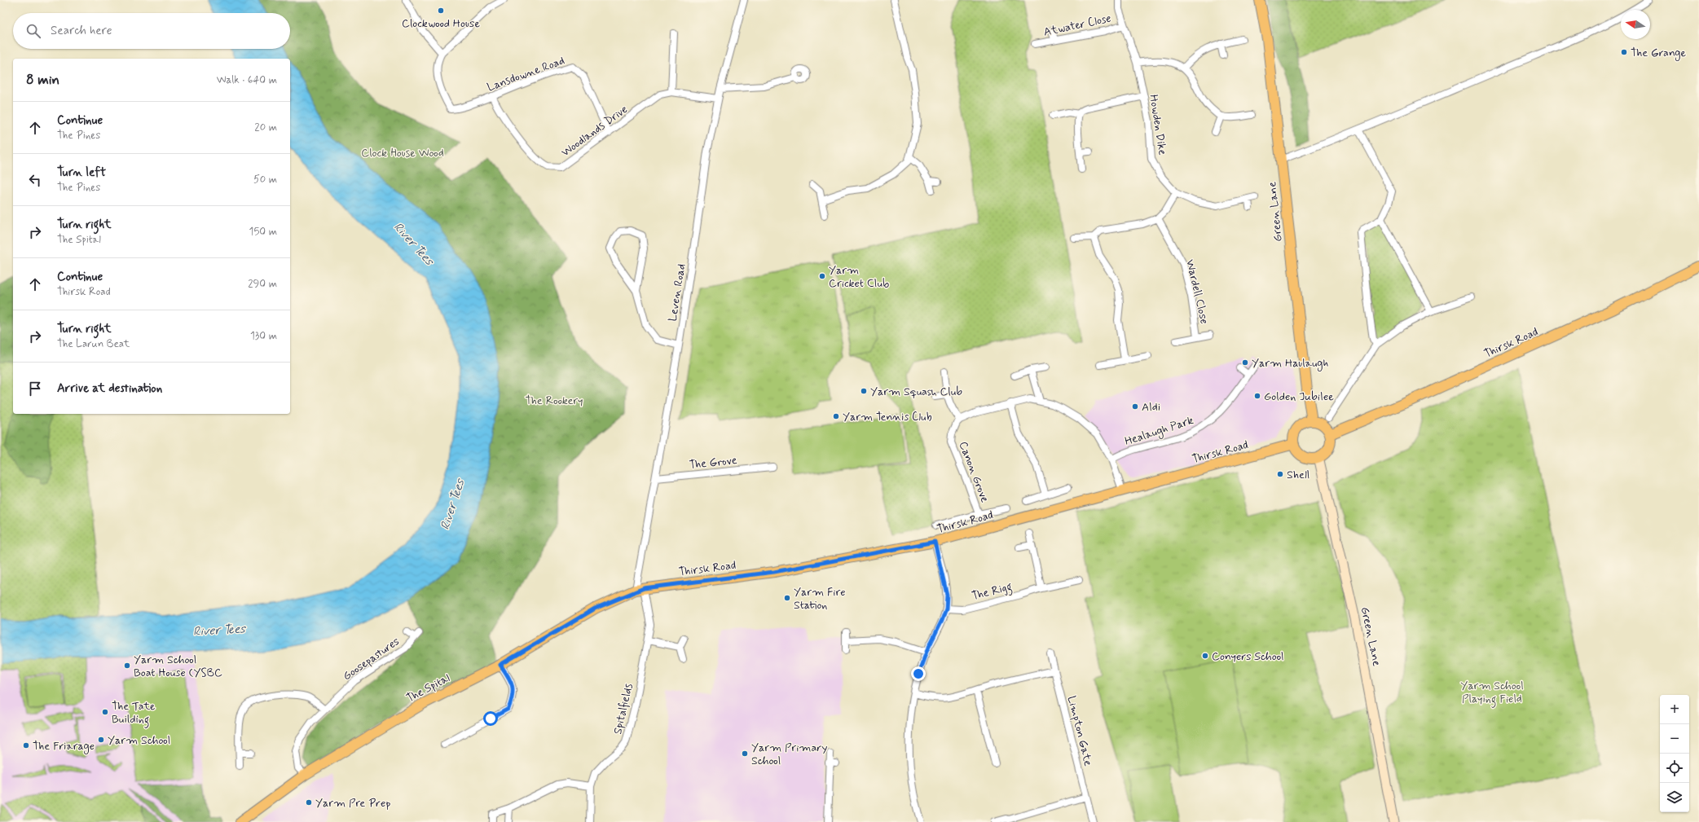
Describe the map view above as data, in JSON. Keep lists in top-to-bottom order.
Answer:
{
  "streets": {
    "main road": ["Green Lane", "Thirsk Road", "The Spital"],
    "street": [
      "Atwater Close",
      "Lansdowne Road",
      "Howden Dike",
      "Woodlands Drive",
      "Wardell Close",
      "Leven Road",
      "Healaugh Park",
      "The Grove",
      "Canon Grove",
      "The Rigg",
      "Goosepastures",
      "Spitalfields",
      "Limpton Gate"
    ]
  },
  "crossings": [
    ["Atwater Close", "Howden Dike"],
    ["Lansdowne Road", "Woodlands Drive"],
    ["Woodlands Drive", "Leven Road"],
    ["Green Lane", "Thirsk Road"],
    ["Leven Road", "Thirsk Road"],
    ["Leven Road", "The Grove"],
    ["Leven Road", "The Spital"],
    ["Leven Road", "Spitalfields"],
    ["Thirsk Road", "The Spital"],
    ["Thirsk Road", "Spitalfields"],
    ["Goosepastures", "The Spital"],
    ["The Spital", "Spitalfields"]
  ],
  "water": ["River Tees"],
  "parks": ["Clock House Wood", "The Rookery", "Yarm School Playing Field"],
  "places": [
    "Clockwood House",
    "The Grange",
    "Yarm Cricket Club",
    "Yarm Haulaugh",
    "Yarm Squash Club",
    "Golden Jubilee",
    "Aldi",
    "Yarm Tennis Club",
    "Shell",
    "Yarm Fire Station",
    "Conyers School",
    "Yarm School Boat House (YSBC",
    "The Tate Building",
    "Yarm School",
    "The Friarage",
    "Yarm Primary School",
    "Yarm Pre Prep"
  ],
  "north": "left",
  "page": {
    "search": "Search here",
    "heading": ["8 min", "Walk · 640 m"],
    "list": [
      ["Continue", "The Pines", "20 m"],
      ["Turn left", "The Pines", "50 m"],
      ["Turn right", "The Spital", "150 m"],
      ["Continue", "Thirsk Road", "290 m"],
      ["Turn right", "The Larun Beat", "130 m"],
      "Arrive at destination"
    ],
    "map_buttons": ["+", "−"]
  }
}
